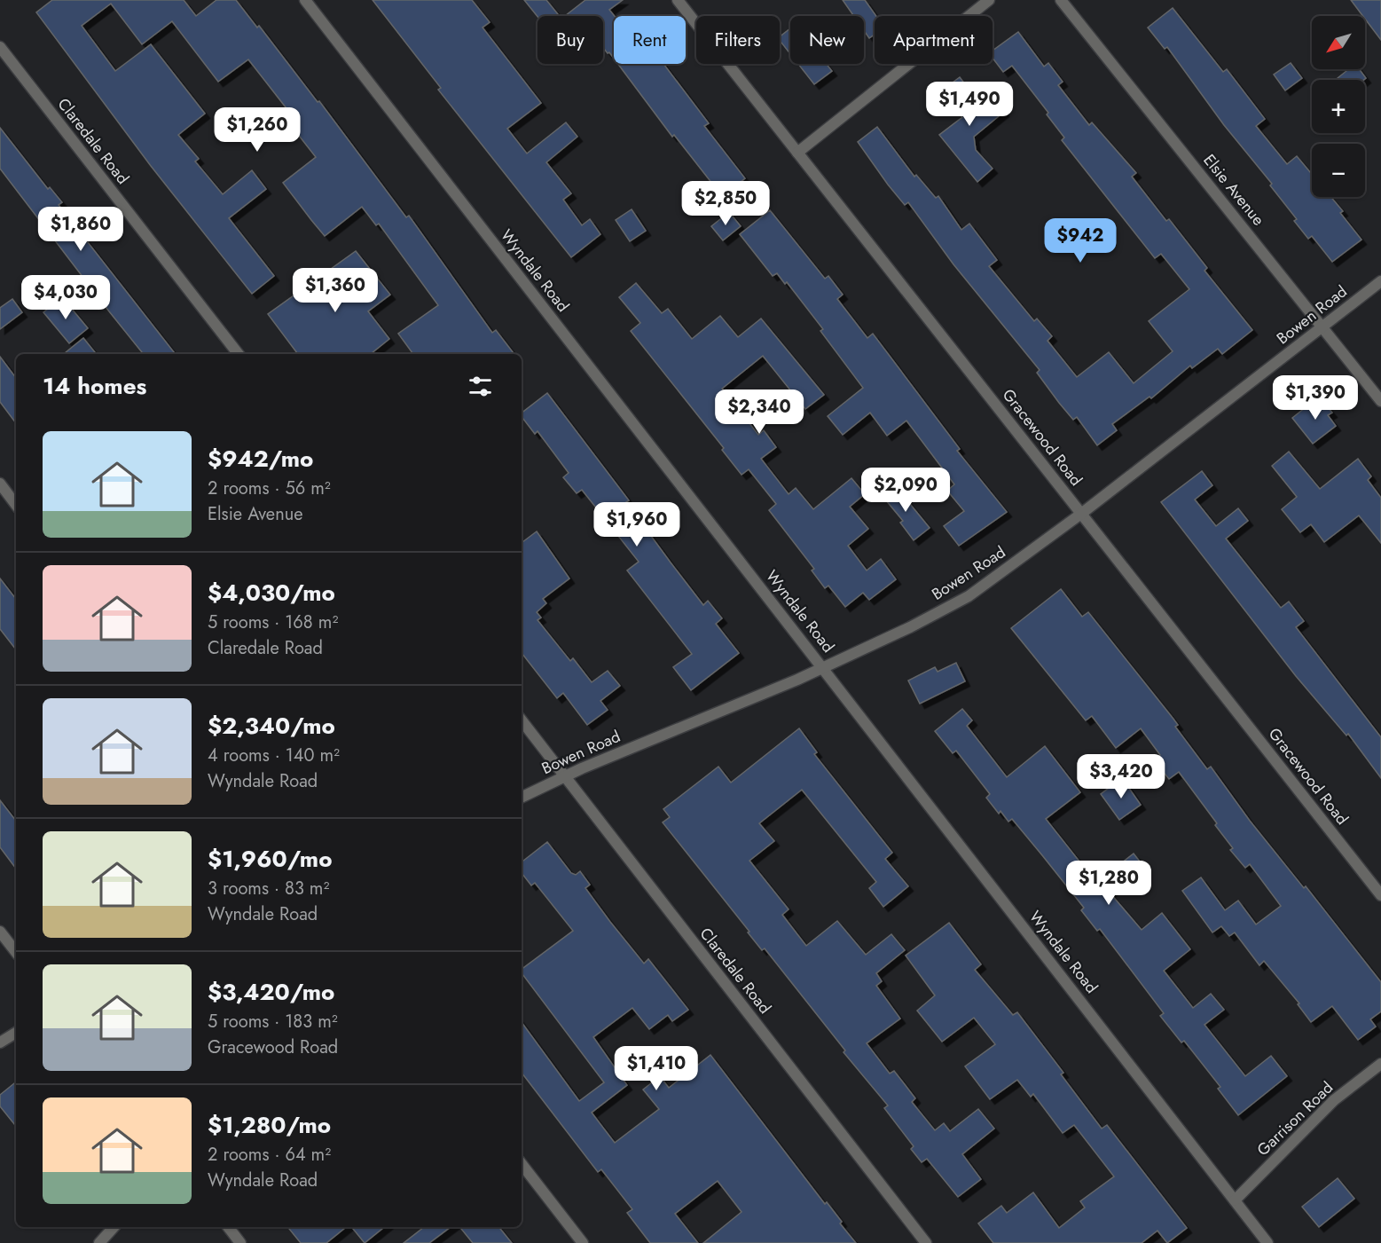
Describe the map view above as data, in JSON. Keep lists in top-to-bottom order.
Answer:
{
  "streets": {
    "street": [
      "Claredale Road",
      "Elsie Avenue",
      "Wyndale Road",
      "Bowen Road",
      "Gracewood Road",
      "Garrison Road"
    ]
  },
  "crossings": [
    ["Claredale Road", "Bowen Road"],
    ["Elsie Avenue", "Bowen Road"],
    ["Wyndale Road", "Bowen Road"],
    ["Wyndale Road", "Garrison Road"],
    ["Bowen Road", "Gracewood Road"]
  ],
  "north": "bottom left",
  "page": {
    "map_buttons": ["+", "−"],
    "chip": [
      "Buy",
      "Rent",
      "Filters",
      "New",
      "Apartment"
    ],
    "price": [
      "$1,490",
      "$1,260",
      "$2,850",
      "$1,860",
      "$942",
      "$1,360",
      "$4,030",
      "$1,390",
      "$2,340",
      "$2,090",
      "$1,960",
      "$3,420",
      "$1,280",
      "$1,410"
    ],
    "heading": "14 homes",
    "list": [
      {
        "name": "$942/mo",
        "note": "2 rooms · 56 m² · Elsie Avenue"
      },
      {
        "name": "$4,030/mo",
        "note": "5 rooms · 168 m² · Claredale Road"
      },
      {
        "name": "$2,340/mo",
        "note": "4 rooms · 140 m² · Wyndale Road"
      },
      {
        "name": "$1,960/mo",
        "note": "3 rooms · 83 m² · Wyndale Road"
      },
      {
        "name": "$3,420/mo",
        "note": "5 rooms · 183 m² · Gracewood Road"
      },
      {
        "name": "$1,280/mo",
        "note": "2 rooms · 64 m² · Wyndale Road"
      }
    ]
  }
}
